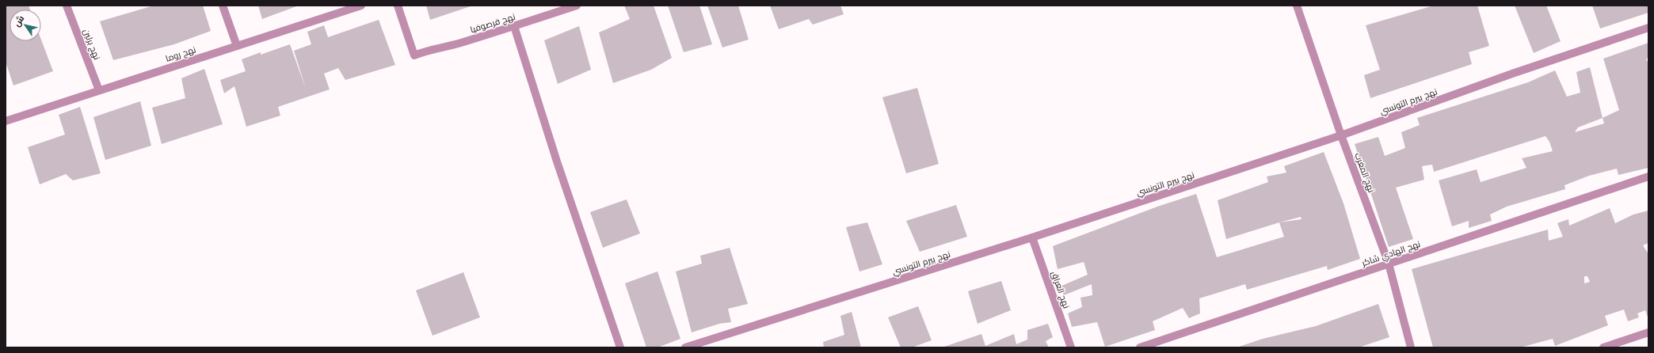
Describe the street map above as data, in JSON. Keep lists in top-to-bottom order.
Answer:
{
  "streets": {
    "street": [
      "نهج فرصوفيا",
      "نهج برلين",
      "نهج روما",
      "نهج بيرم التونسي",
      "نهج المغرب",
      "نهج الهادي شاكر",
      "نهج العراق"
    ]
  },
  "crossings": [
    ["نهج برلين", "نهج روما"],
    ["نهج بيرم التونسي", "نهج المغرب"],
    ["نهج بيرم التونسي", "نهج العراق"],
    ["نهج المغرب", "نهج الهادي شاكر"]
  ],
  "north": "top left"
}
